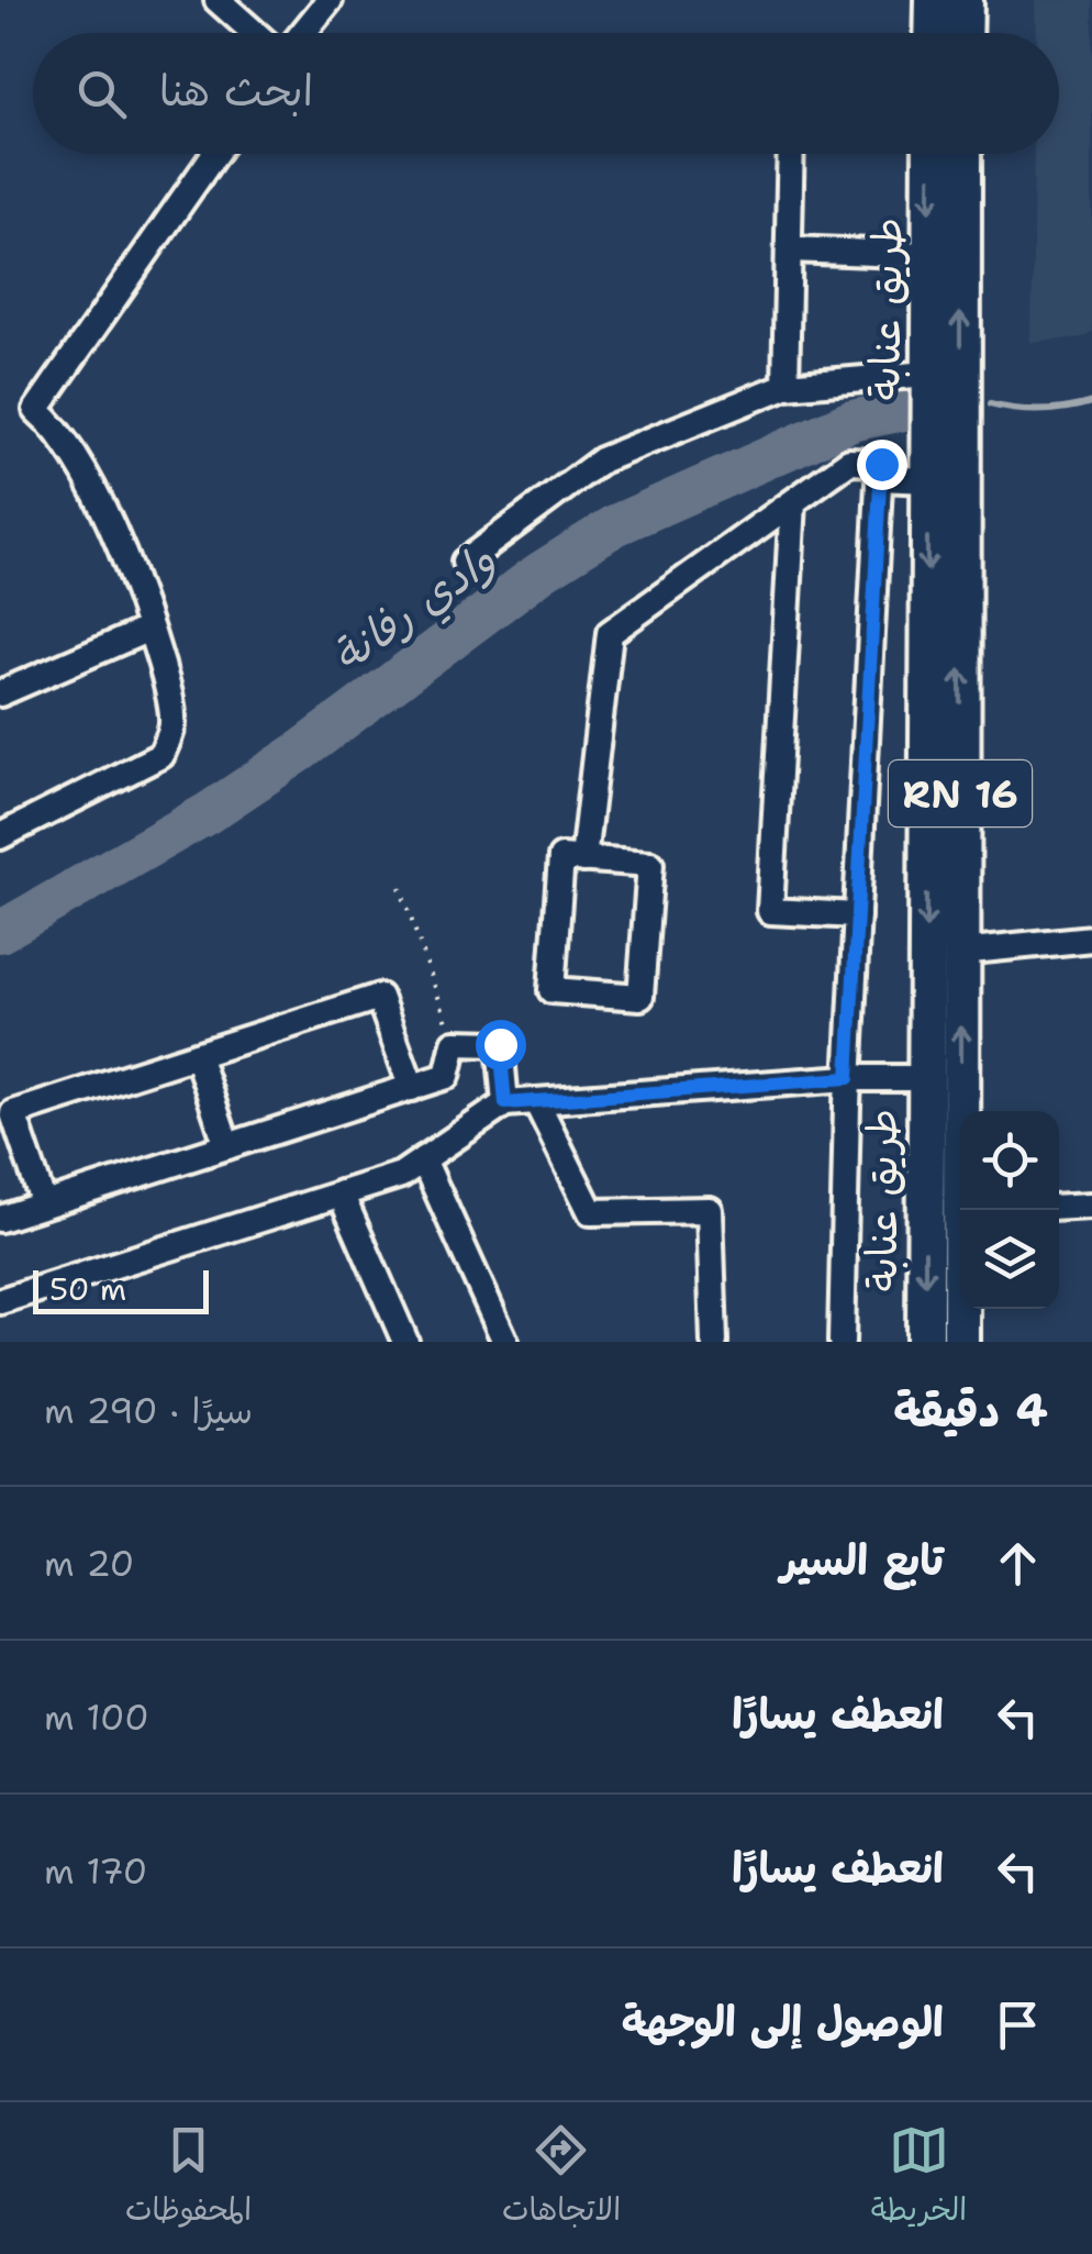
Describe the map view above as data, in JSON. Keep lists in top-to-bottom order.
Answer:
{
  "streets": {
    "highway": ["طريق عنابة", "RN 16"]
  },
  "water": ["وادي رفانة"],
  "scale_bar": "50 m",
  "page": {
    "search": "ابحث هنا",
    "scale": "50 m",
    "heading": ["4 دقيقة", "سيرًا · 290 m"],
    "list": [
      ["تابع السير", "20 m"],
      ["انعطف يسارًا", "100 m"],
      ["انعطف يسارًا", "170 m"],
      "الوصول إلى الوجهة"
    ],
    "nav": ["الخريطة", "الاتجاهات", "المحفوظات"]
  }
}
